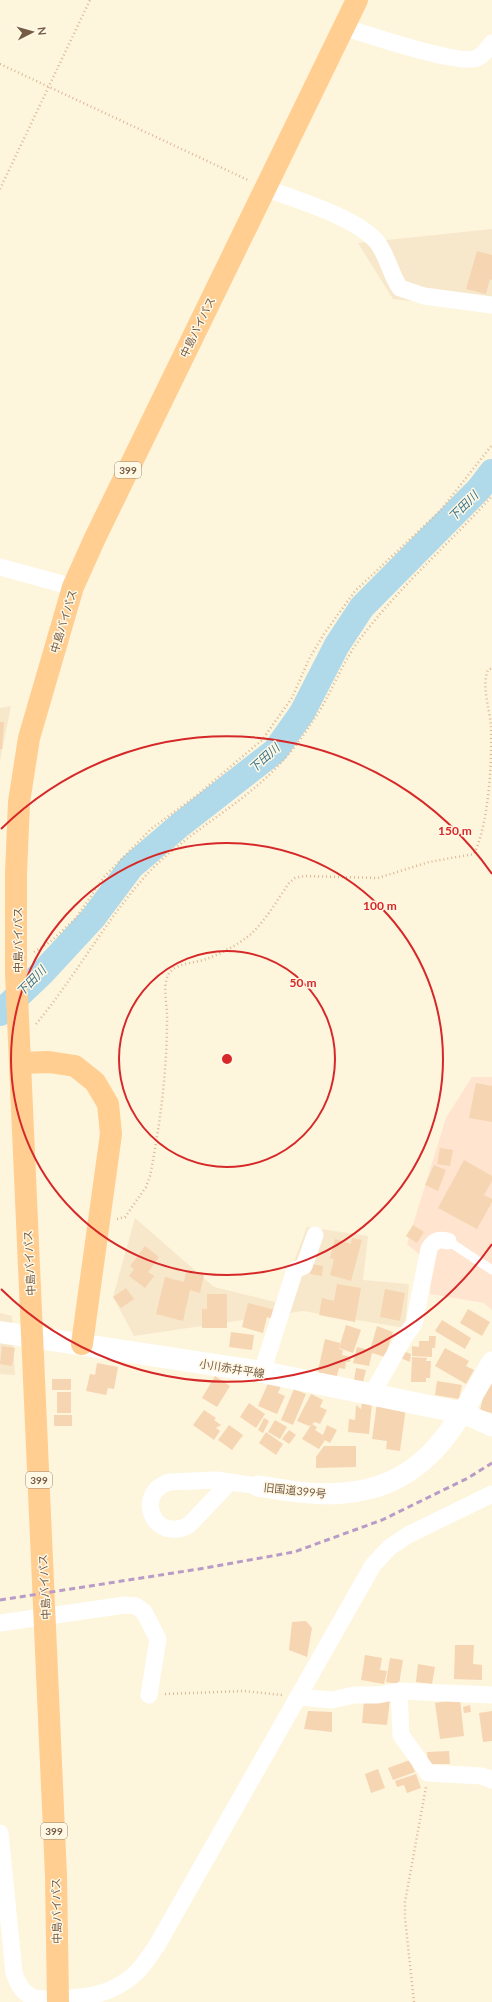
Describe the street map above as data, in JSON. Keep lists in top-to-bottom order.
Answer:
{
  "streets": {
    "highway": ["中島バイパス", "399"],
    "main road": ["小川赤井平線"],
    "street": ["旧国道399号"]
  },
  "crossings": [
    ["小川赤井平線", "旧国道399号"]
  ],
  "water": ["下田川"],
  "north": "right",
  "rings": ["150 m", "100 m", "50 m"]
}
